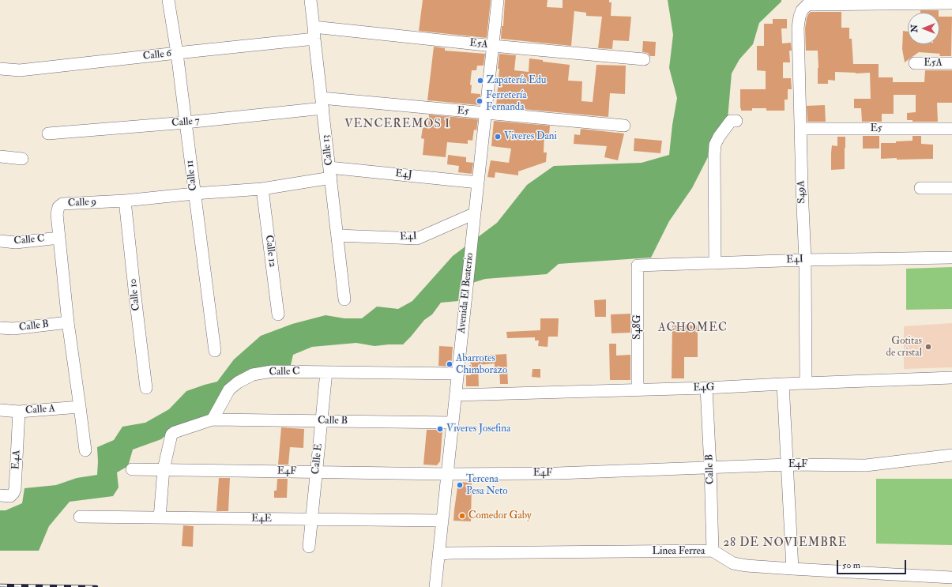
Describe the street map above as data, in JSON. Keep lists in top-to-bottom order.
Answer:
{
  "streets": {
    "street": [
      "E5A",
      "Calle 6",
      "E5",
      "Calle 7",
      "Calle 13",
      "E4J",
      "Calle 11",
      "S49A",
      "Calle 9",
      "E4I",
      "Calle C",
      "Calle 12",
      "Avenida El Beaterio",
      "Calle 10",
      "Calle B",
      "S48G",
      "E4G",
      "Calle A",
      "Calle E",
      "E4A",
      "E4F",
      "E4E",
      "Linea Ferrea"
    ]
  },
  "crossings": [
    ["E5A", "Calle 6"],
    ["E5A", "Calle 13"],
    ["E5A", "Avenida El Beaterio"],
    ["Calle 6", "Calle 13"],
    ["Calle 6", "Calle 11"],
    ["E5", "Calle 7"],
    ["E5", "Calle 13"],
    ["E5", "S49A"],
    ["E5", "Avenida El Beaterio"],
    ["Calle 7", "Calle 13"],
    ["Calle 7", "Calle 11"],
    ["Calle 13", "E4J"],
    ["Calle 13", "Calle 9"],
    ["Calle 13", "E4I"],
    ["E4J", "Calle 9"],
    ["E4J", "Avenida El Beaterio"],
    ["Calle 11", "Calle 9"],
    ["S49A", "E4I"],
    ["S49A", "E4G"],
    ["Calle 9", "Calle C"],
    ["Calle 9", "Calle 12"],
    ["Calle 9", "Calle 10"],
    ["Calle 9", "Calle B"],
    ["Calle 9", "Calle A"],
    ["E4I", "Avenida El Beaterio"],
    ["E4I", "S48G"],
    ["Calle C", "Avenida El Beaterio"],
    ["Calle C", "Calle B"],
    ["Calle C", "Calle E"],
    ["Avenida El Beaterio", "Calle B"],
    ["Avenida El Beaterio", "E4G"],
    ["Avenida El Beaterio", "E4F"],
    ["Avenida El Beaterio", "E4E"],
    ["Avenida El Beaterio", "Linea Ferrea"],
    ["Calle B", "E4G"],
    ["Calle B", "Calle E"],
    ["Calle B", "E4F"],
    ["Calle B", "Linea Ferrea"],
    ["S48G", "E4G"],
    ["Calle A", "E4A"],
    ["Calle E", "E4F"],
    ["Calle E", "E4E"]
  ],
  "districts": ["VENCEREMOS I", "ACHOMEC", "28 DE NOVIEMBRE"],
  "places": [
    "Zapatería Edu",
    "Ferretería Fernanda",
    "Viveres Dani",
    "Gotitas de cristal",
    "Abarrotes Chimborazo",
    "Viveres Josefina",
    "Tercena Pesa Neto",
    "Comedor Gaby"
  ],
  "scale_bar": "50 m",
  "north": "left"
}
